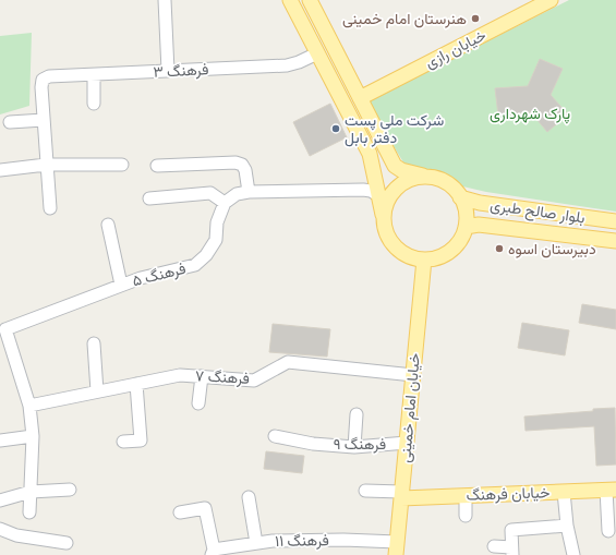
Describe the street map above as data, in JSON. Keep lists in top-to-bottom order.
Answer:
{
  "streets": {
    "main road": [
      "خیابان رازی",
      "بلوار صالح طبری",
      "خیابان امام خمینی",
      "خیابان فرهنگ"
    ],
    "street": [
      "فرهنگ ۳",
      "فرهنگ ۵",
      "فرهنگ ۷",
      "فرهنگ ۹",
      "فرهنگ ۱۱"
    ]
  },
  "crossings": [
    ["بلوار صالح طبری", "خیابان امام خمینی"],
    ["فرهنگ ۷", "خیابان امام خمینی"],
    ["خیابان امام خمینی", "فرهنگ ۹"],
    ["خیابان امام خمینی", "خیابان فرهنگ"],
    ["خیابان امام خمینی", "فرهنگ ۱۱"]
  ],
  "parks": ["پارک شهرداری"],
  "places": ["هنرستان امام خمینی", "شرکت ملی پست دفتر بابل", "دبیرستان اسوه"]
}
